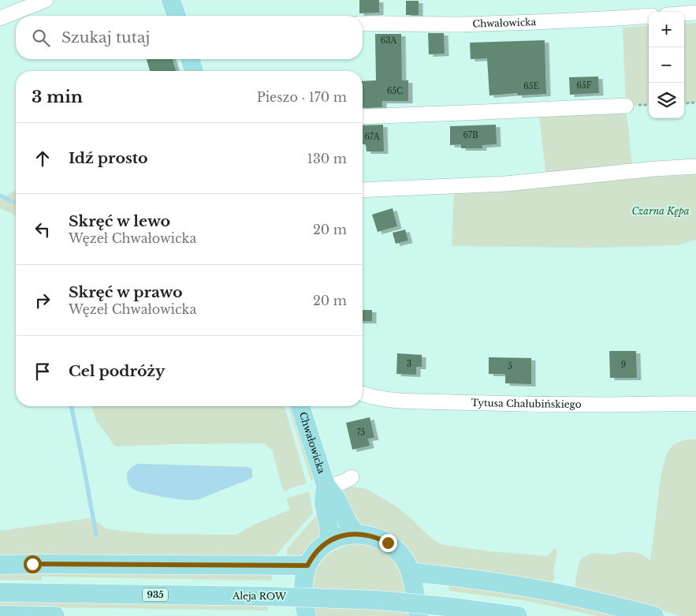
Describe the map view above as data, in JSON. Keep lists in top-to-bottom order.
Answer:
{
  "streets": {
    "main road": ["Chwałowicka", "935", "Aleja ROW"],
    "street": ["Tytusa Chałubińskiego"]
  },
  "parks": ["Czarna Kępa"],
  "house_numbers": [
    "63A",
    "65F",
    "65E",
    "65C",
    "67B",
    "67A",
    "3",
    "9",
    "5",
    "75"
  ],
  "page": {
    "map_buttons": ["+", "−"],
    "search": "Szukaj tutaj",
    "heading": ["3 min", "Pieszo · 170 m"],
    "list": [
      ["Idź prosto", "130 m"],
      ["Skręć w lewo", "Węzeł Chwałowicka", "20 m"],
      ["Skręć w prawo", "Węzeł Chwałowicka", "20 m"],
      "Cel podróży"
    ]
  }
}
